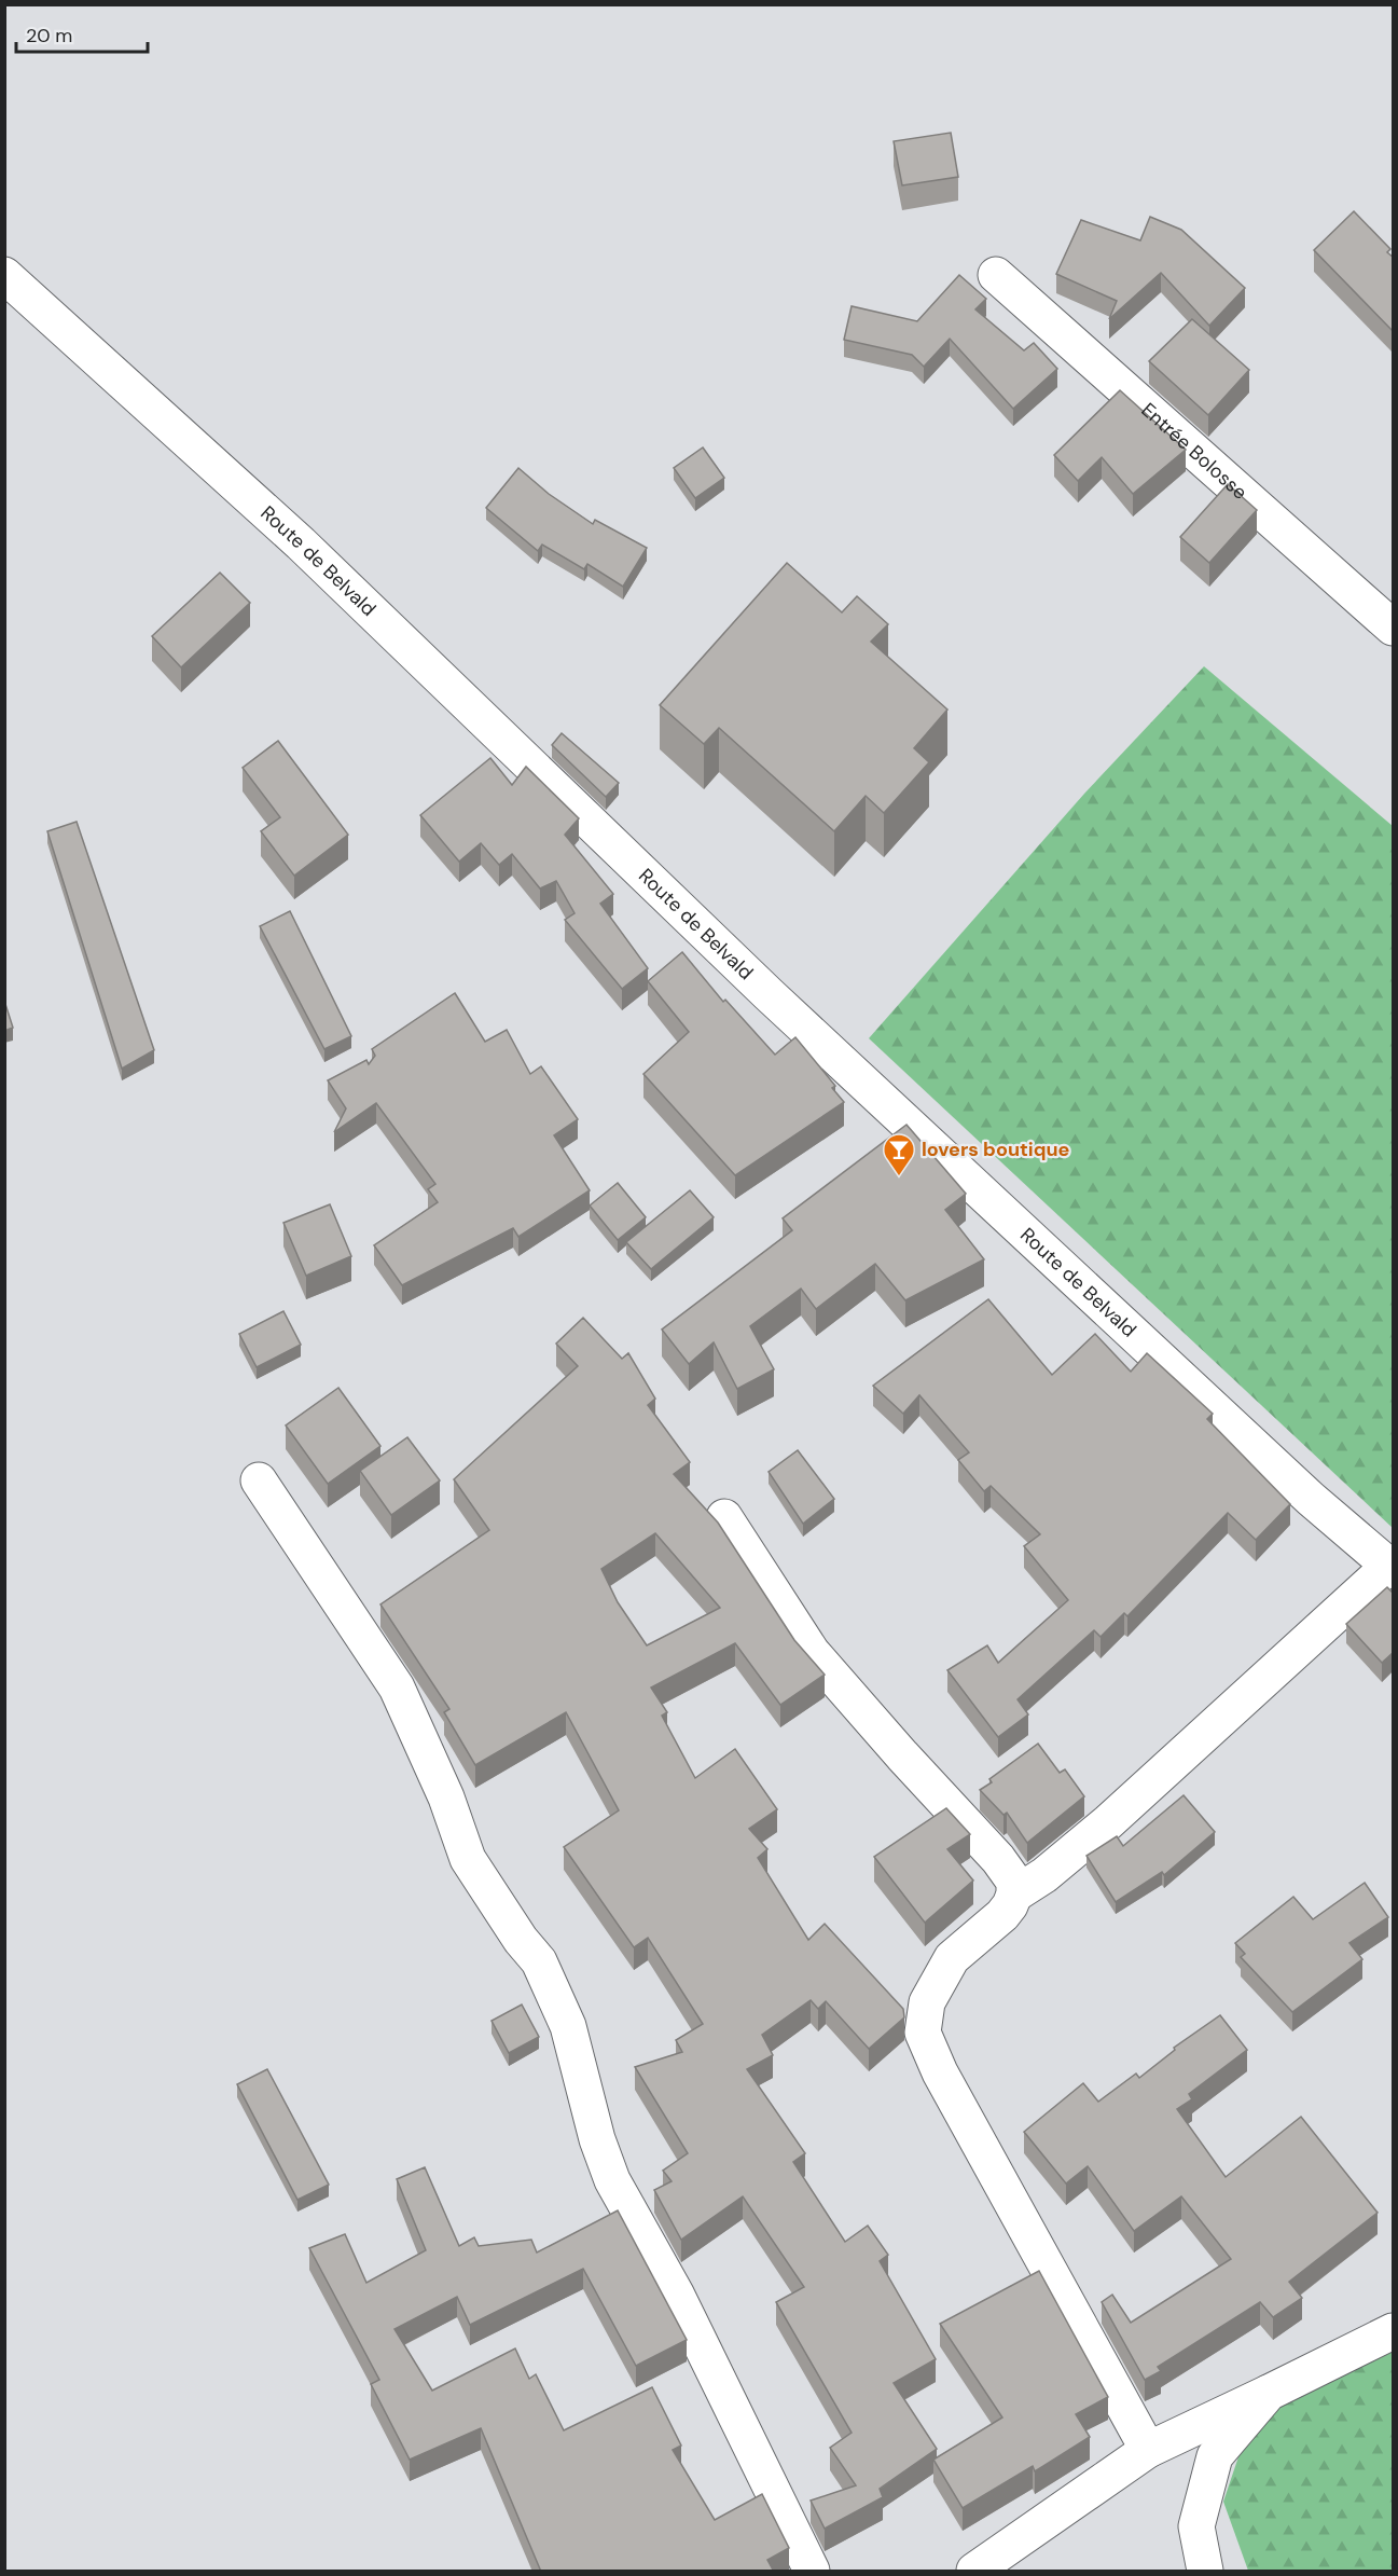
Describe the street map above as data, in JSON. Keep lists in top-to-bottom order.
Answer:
{
  "streets": {
    "street": ["Entrée Bolosse", "Route de Belvald"]
  },
  "places": {
    "bar": ["lovers boutique"]
  },
  "scale_bar": "20 m"
}
